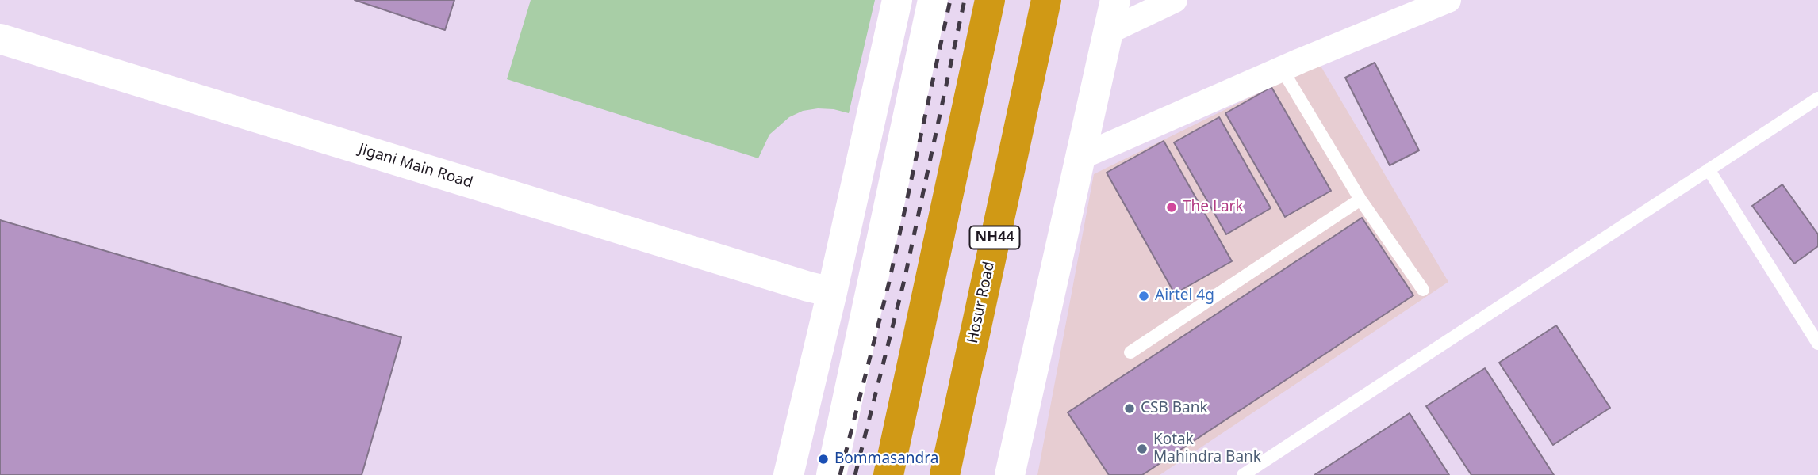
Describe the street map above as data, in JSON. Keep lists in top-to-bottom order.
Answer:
{
  "streets": {
    "highway": ["NH44", "Hosur Road"],
    "street": ["Jigani Main Road"]
  },
  "places": [
    "The Lark",
    "Airtel 4g",
    "CSB Bank",
    "Kotak Mahindra Bank",
    "Bommasandra"
  ]
}
